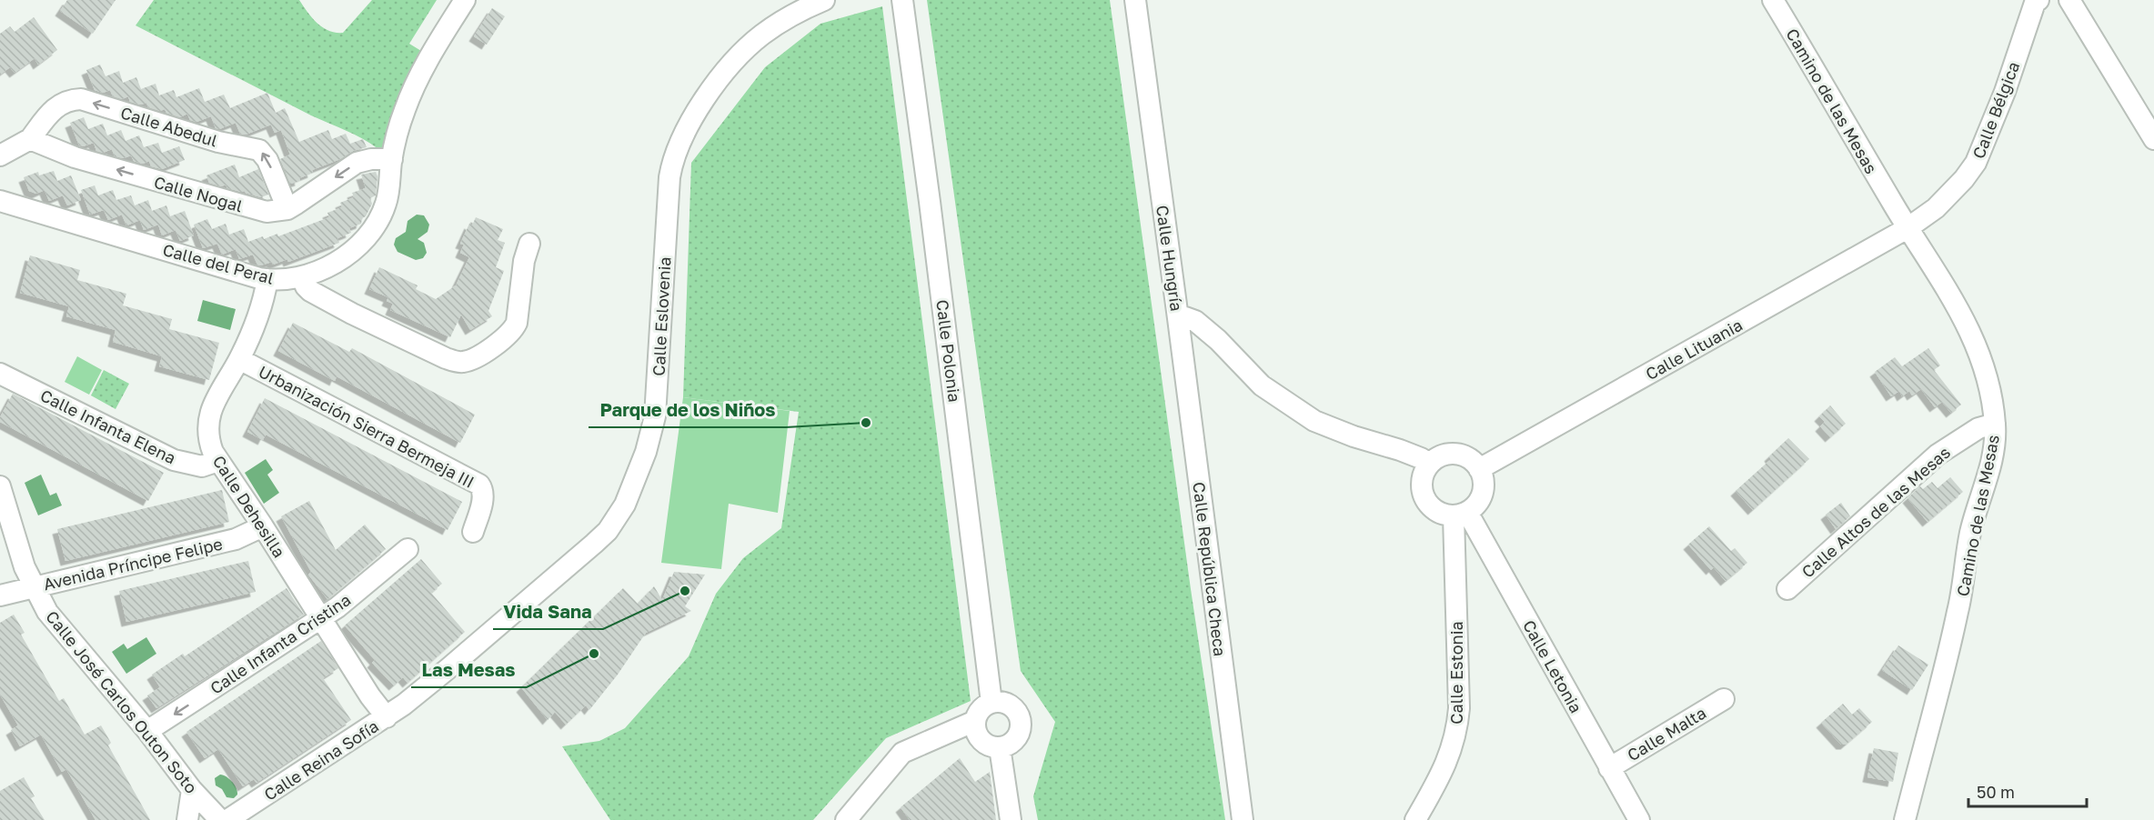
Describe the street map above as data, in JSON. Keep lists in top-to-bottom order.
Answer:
{
  "streets": {
    "street": [
      "Camino de las Mesas",
      "Calle Bélgica",
      "Calle Abedul",
      "Calle Nogal",
      "Calle Hungría",
      "Calle del Peral",
      "Calle Eslovenia",
      "Calle Lituania",
      "Calle Polonia",
      "Calle Infanta Elena",
      "Urbanización Sierra Bermeja III",
      "Calle Dehesilla",
      "Calle Altos de las Mesas",
      "Avenida Príncipe Felipe",
      "Calle República Checa",
      "Calle Infanta Cristina",
      "Calle Letonia",
      "Calle Estonia",
      "Calle José Carlos Outon Soto",
      "Calle Malta",
      "Calle Reina Sofía"
    ]
  },
  "crossings": [
    ["Camino de las Mesas", "Calle Bélgica"],
    ["Camino de las Mesas", "Calle Lituania"],
    ["Camino de las Mesas", "Calle Altos de las Mesas"],
    ["Calle Bélgica", "Calle Lituania"],
    ["Calle Abedul", "Calle Nogal"],
    ["Calle Hungría", "Calle Lituania"],
    ["Calle Hungría", "Calle República Checa"],
    ["Calle Hungría", "Calle Letonia"],
    ["Calle Hungría", "Calle Estonia"],
    ["Calle del Peral", "Calle Dehesilla"],
    ["Calle Eslovenia", "Calle Dehesilla"],
    ["Calle Eslovenia", "Calle Reina Sofía"],
    ["Calle Lituania", "Calle Letonia"],
    ["Calle Lituania", "Calle Estonia"],
    ["Calle Infanta Elena", "Calle Dehesilla"],
    ["Urbanización Sierra Bermeja III", "Calle Dehesilla"],
    ["Calle Dehesilla", "Avenida Príncipe Felipe"],
    ["Calle Dehesilla", "Calle Infanta Cristina"],
    ["Calle Dehesilla", "Calle Reina Sofía"],
    ["Avenida Príncipe Felipe", "Calle José Carlos Outon Soto"],
    ["Calle Infanta Cristina", "Calle José Carlos Outon Soto"],
    ["Calle Letonia", "Calle Estonia"],
    ["Calle Letonia", "Calle Malta"]
  ],
  "one_way": ["Calle Abedul", "Calle Nogal", "Calle Infanta Cristina"],
  "places": ["Parque de los Niños", "Vida Sana", "Las Mesas"],
  "scale_bar": "50 m"
}
